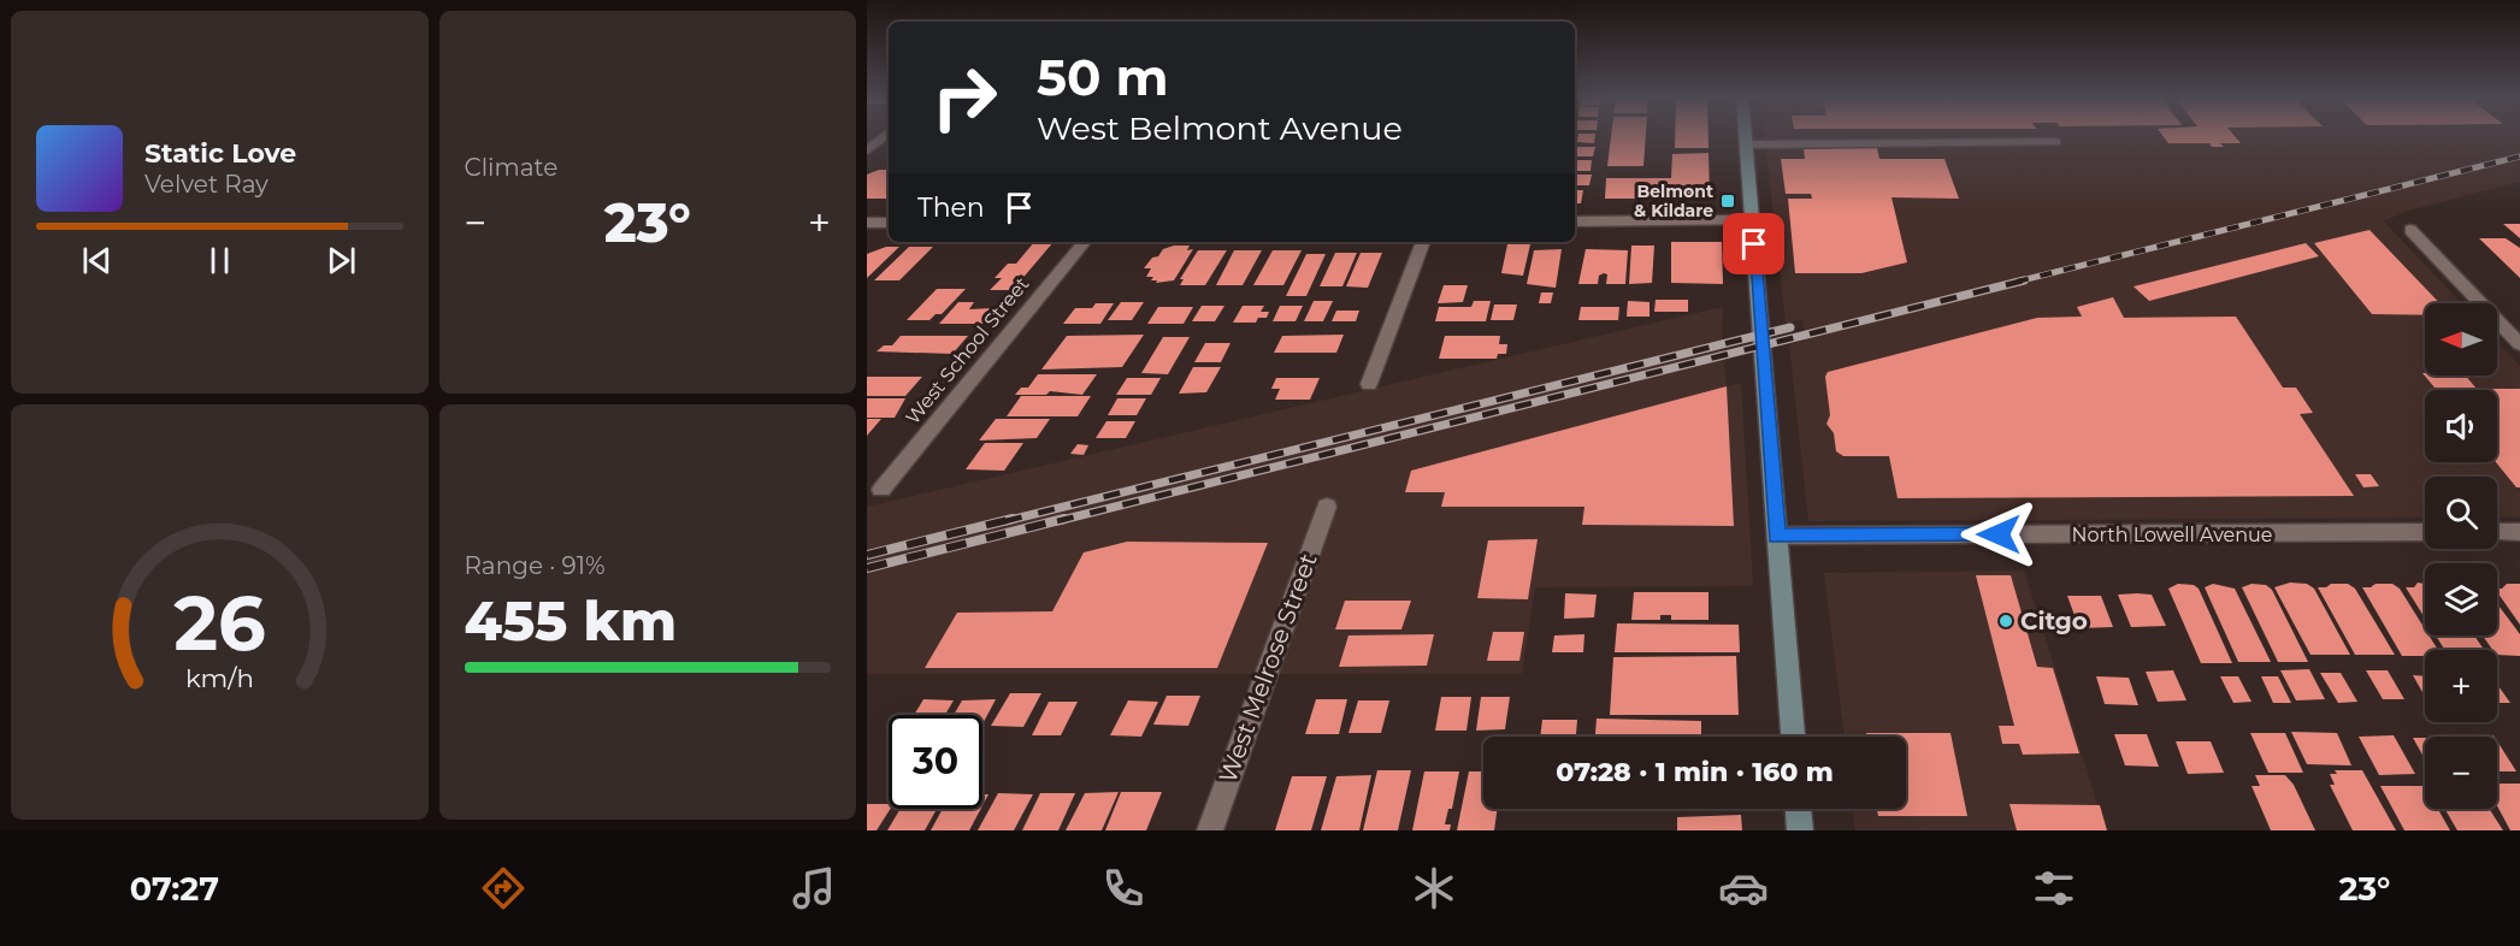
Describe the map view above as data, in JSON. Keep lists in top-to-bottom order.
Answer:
{
  "streets": {
    "street": ["West School Street", "North Lowell Avenue", "West Melrose Street"]
  },
  "places": {
    "transit": ["Belmont & Kildare"],
    "other": ["Citgo"]
  },
  "north": "left",
  "page": {
    "tile": [
      "Climate",
      ["Range · 91%", "455 km"]
    ],
    "turn": ["50 m", "West Belmont Avenue"],
    "song": ["Static Love", "Velvet Ray"],
    "then": "Then",
    "heat": ["−", "23°", "+"],
    "map_buttons": ["+", "−"],
    "limit": "30",
    "trip": "07:28 · 1 min · 160 m",
    "tabs": ["07:27", "23°"],
    "gauge": ["26", "km/h"]
  }
}
